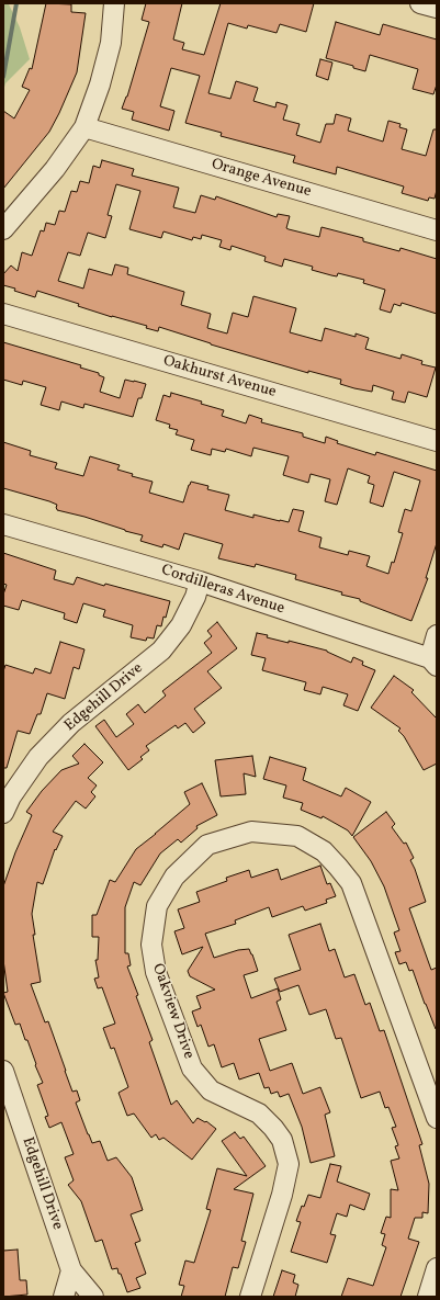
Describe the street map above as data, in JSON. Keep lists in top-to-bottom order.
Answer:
{
  "streets": {
    "street": [
      "Orange Avenue",
      "Oakhurst Avenue",
      "Cordilleras Avenue",
      "Edgehill Drive",
      "Oakview Drive"
    ]
  },
  "crossings": [
    ["Cordilleras Avenue", "Edgehill Drive"]
  ]
}
